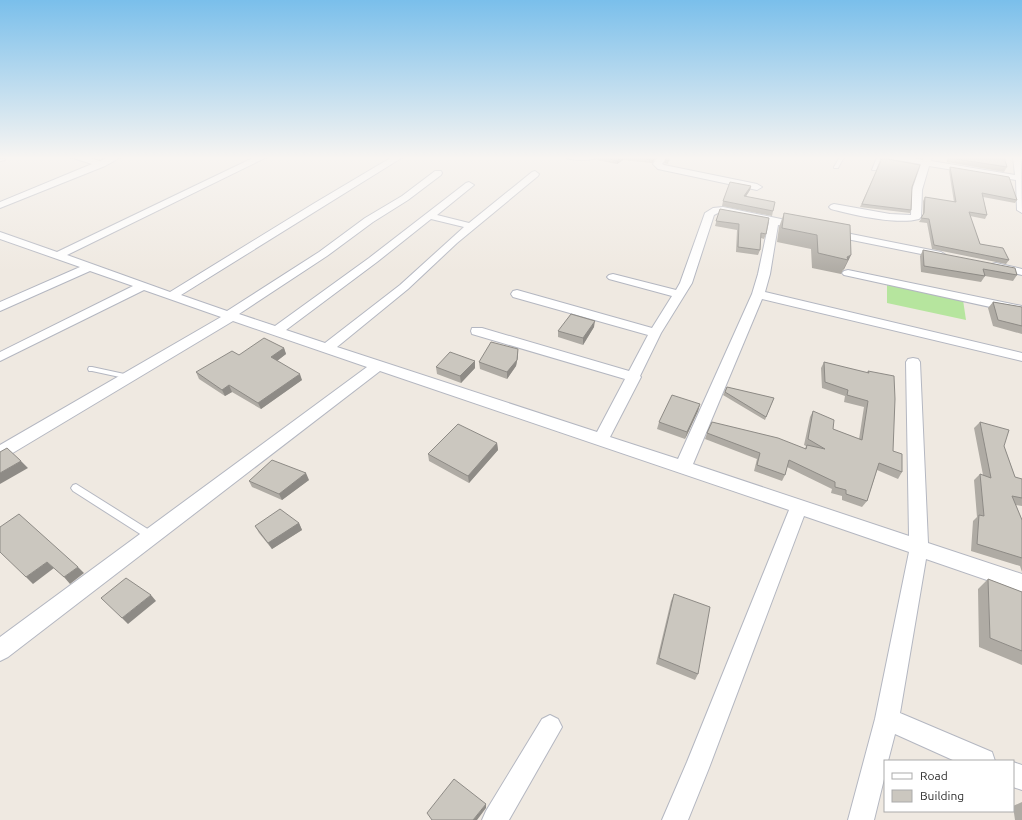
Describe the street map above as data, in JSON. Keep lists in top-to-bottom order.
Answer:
{
  "legend": ["Road", "Building"]
}
